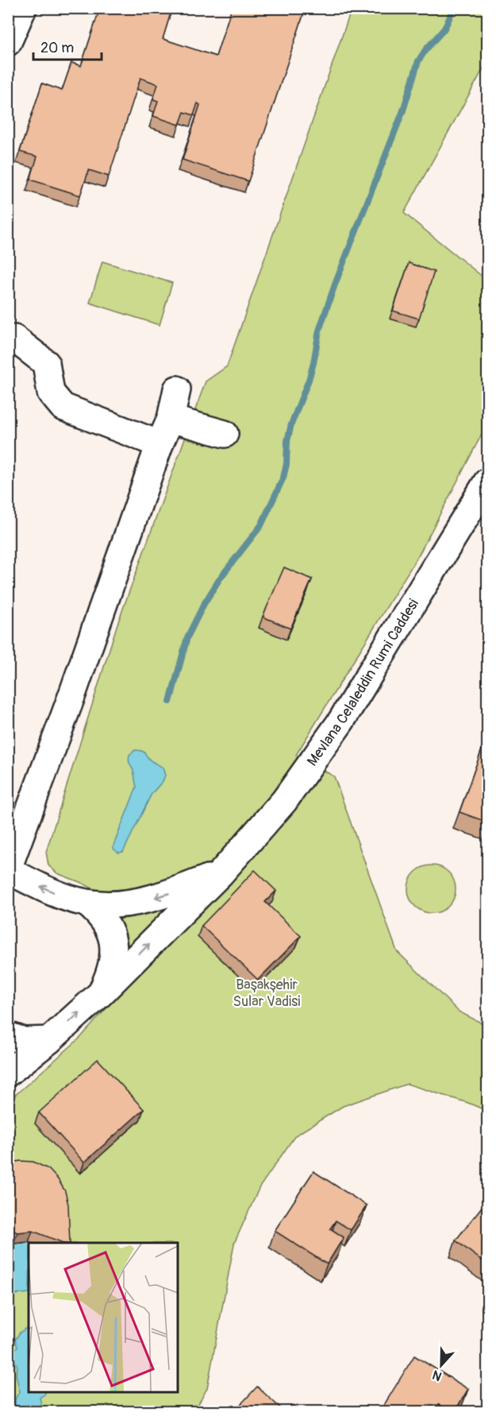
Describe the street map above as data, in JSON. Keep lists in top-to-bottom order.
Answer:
{
  "streets": {
    "street": ["Mevlana Celaleddin Rumi Caddesi"]
  },
  "parks": ["Başakşehir Sular Vadisi"],
  "scale_bar": "20 m",
  "north": "bottom"
}
